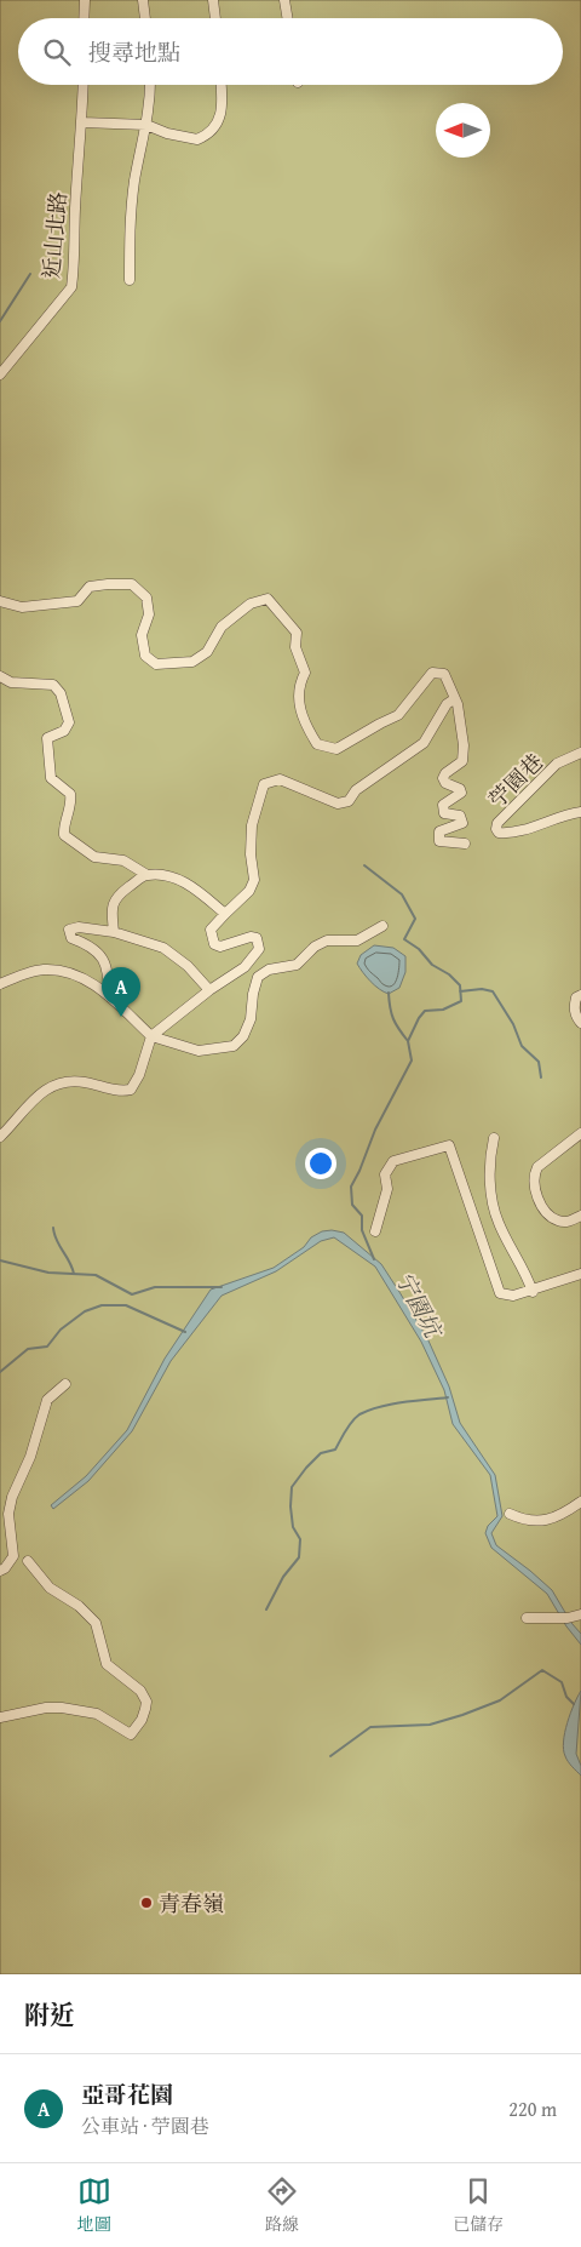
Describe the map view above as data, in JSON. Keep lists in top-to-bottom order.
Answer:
{
  "streets": {
    "street": ["近山北路", "苧園巷"]
  },
  "water": ["宁園坑"],
  "places": ["青春嶺"],
  "north": "left",
  "page": {
    "search": "搜尋地點",
    "pins": "A",
    "heading": "附近",
    "list": [
      {
        "mark": "A",
        "name": "亞哥花園",
        "note": "公車站 · 苧園巷",
        "value": "220 m"
      }
    ],
    "nav": ["地圖", "路線", "已儲存"]
  }
}
